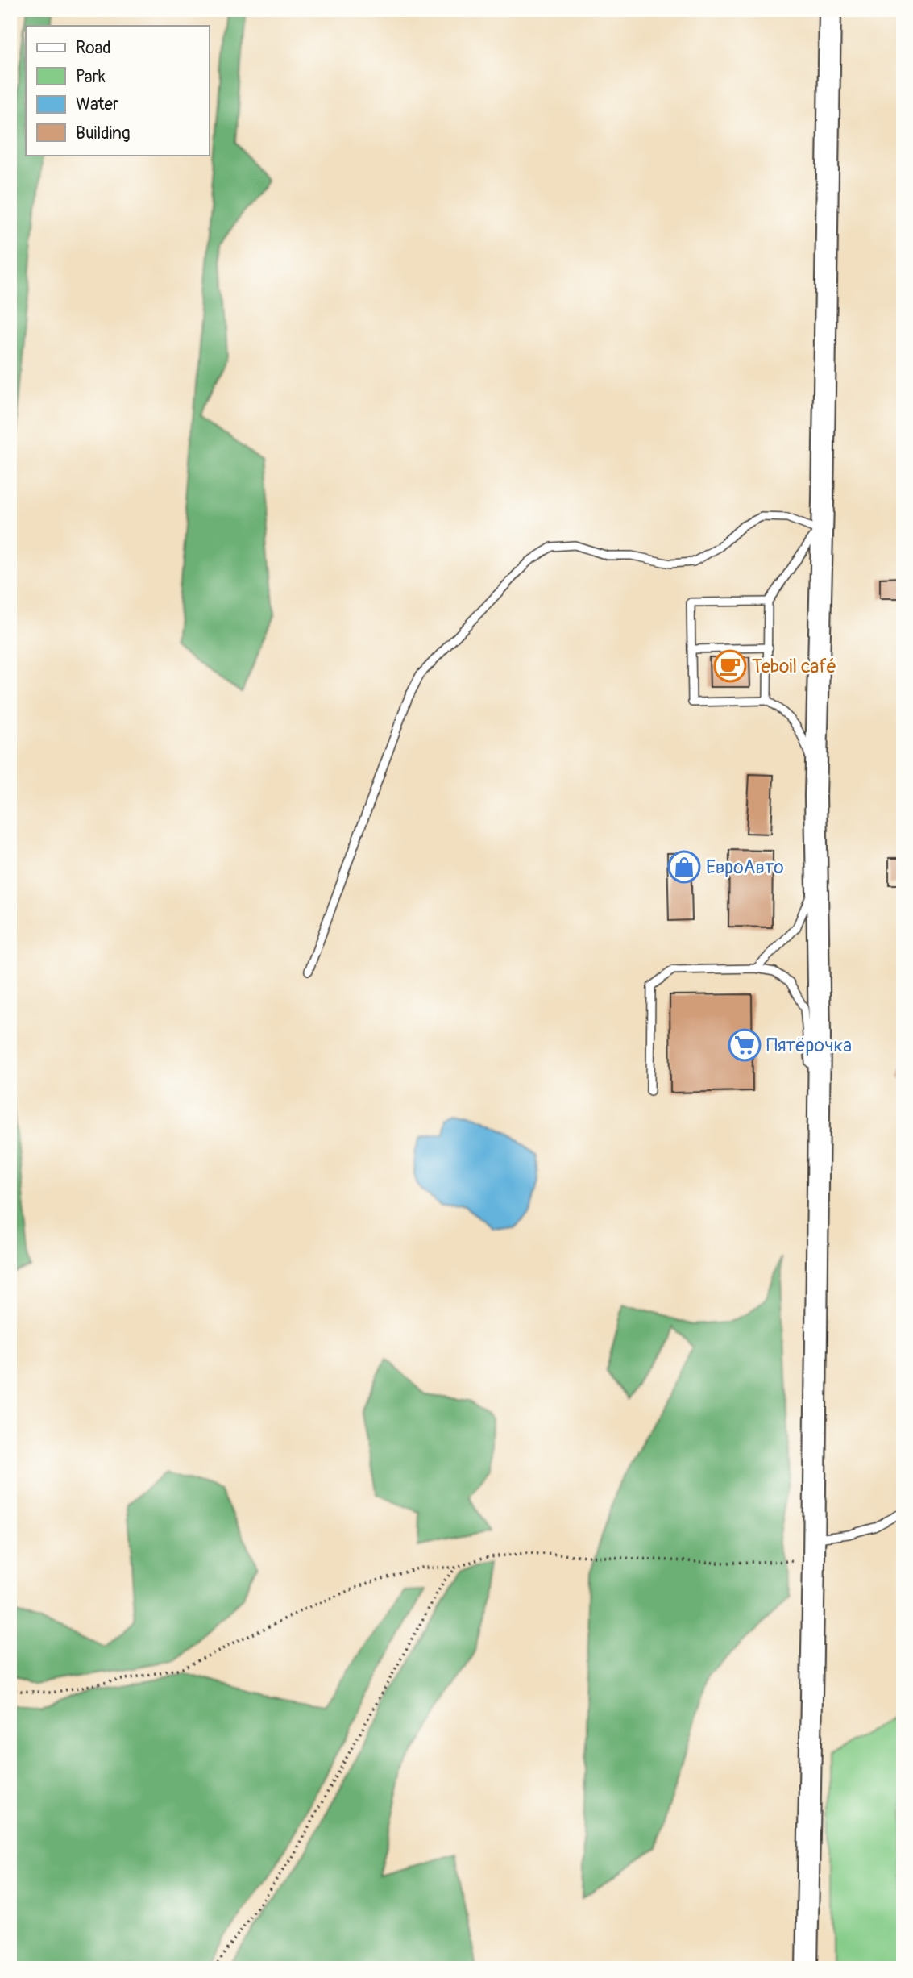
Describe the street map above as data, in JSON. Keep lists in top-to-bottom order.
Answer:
{
  "places": {
    "cafe": ["Teboil café"],
    "shop": ["ЕвроАвто"],
    "supermarket": ["Пятёрочка"]
  },
  "legend": [
    "Road",
    "Park",
    "Water",
    "Building"
  ]
}
